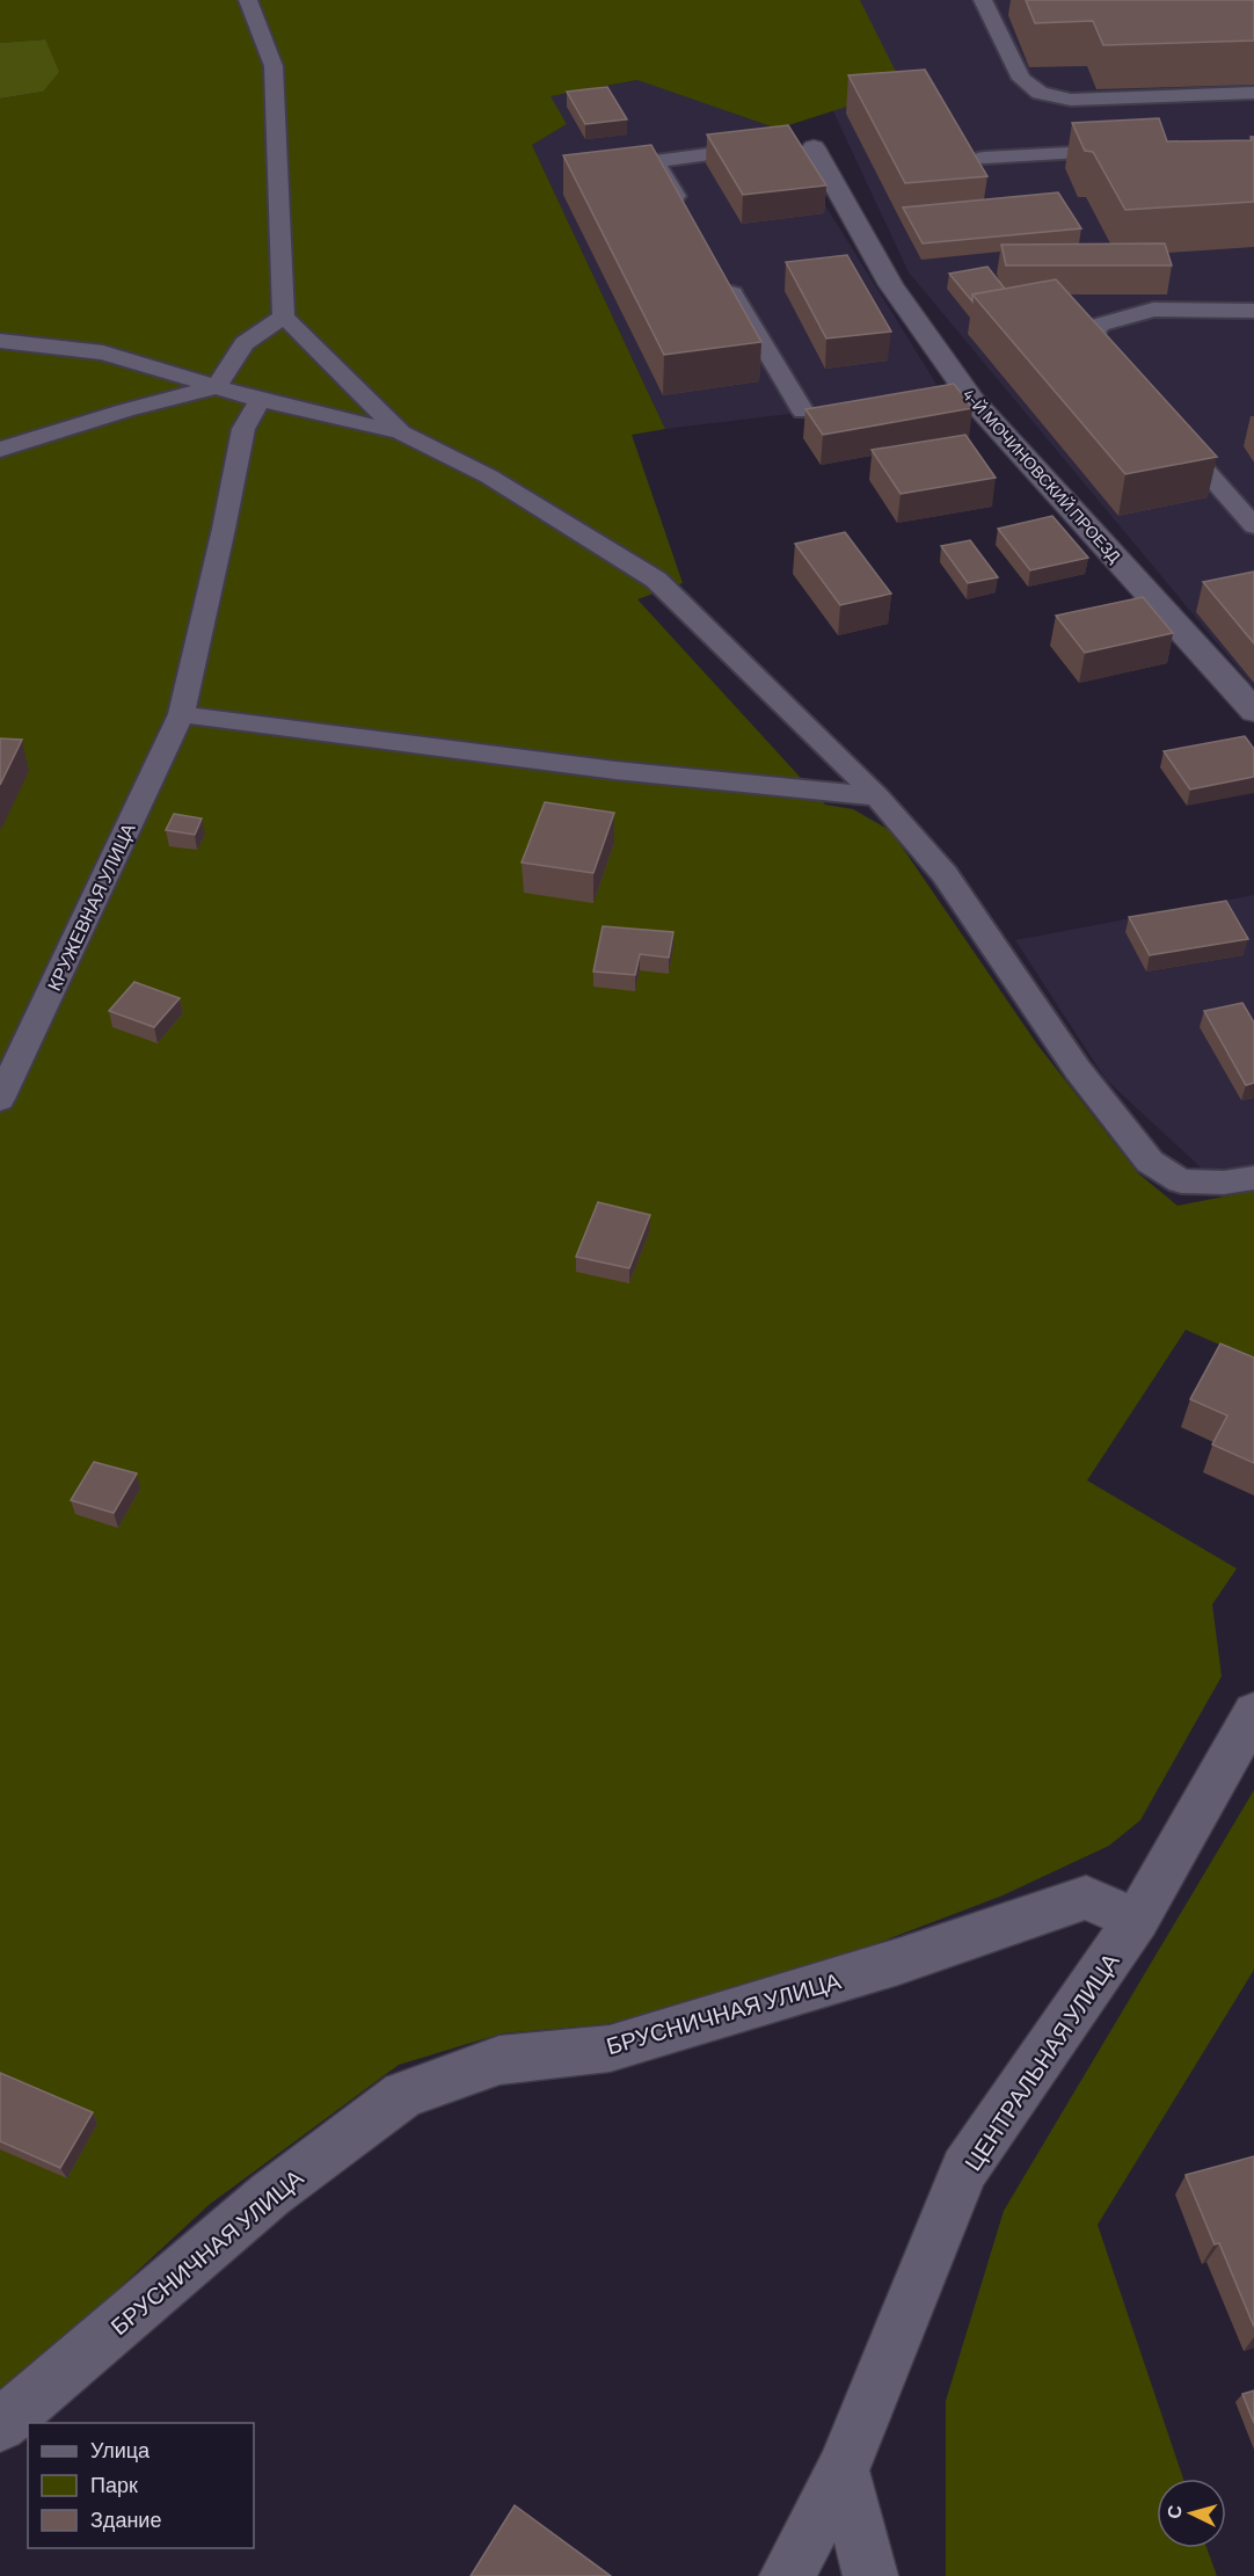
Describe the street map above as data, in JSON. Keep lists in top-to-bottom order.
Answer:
{
  "streets": {
    "street": ["4-Й МОЧИНОВСКИЙ ПРОЕЗД", "БРУСНИЧНАЯ УЛИЦА", "ЦЕНТРАЛЬНАЯ УЛИЦА"],
    "lane": ["КРУЖЕВНАЯ УЛИЦА"]
  },
  "crossings": [
    ["БРУСНИЧНАЯ УЛИЦА", "ЦЕНТРАЛЬНАЯ УЛИЦА"]
  ],
  "legend": ["Улица", "Парк", "Здание"],
  "north": "left"
}
